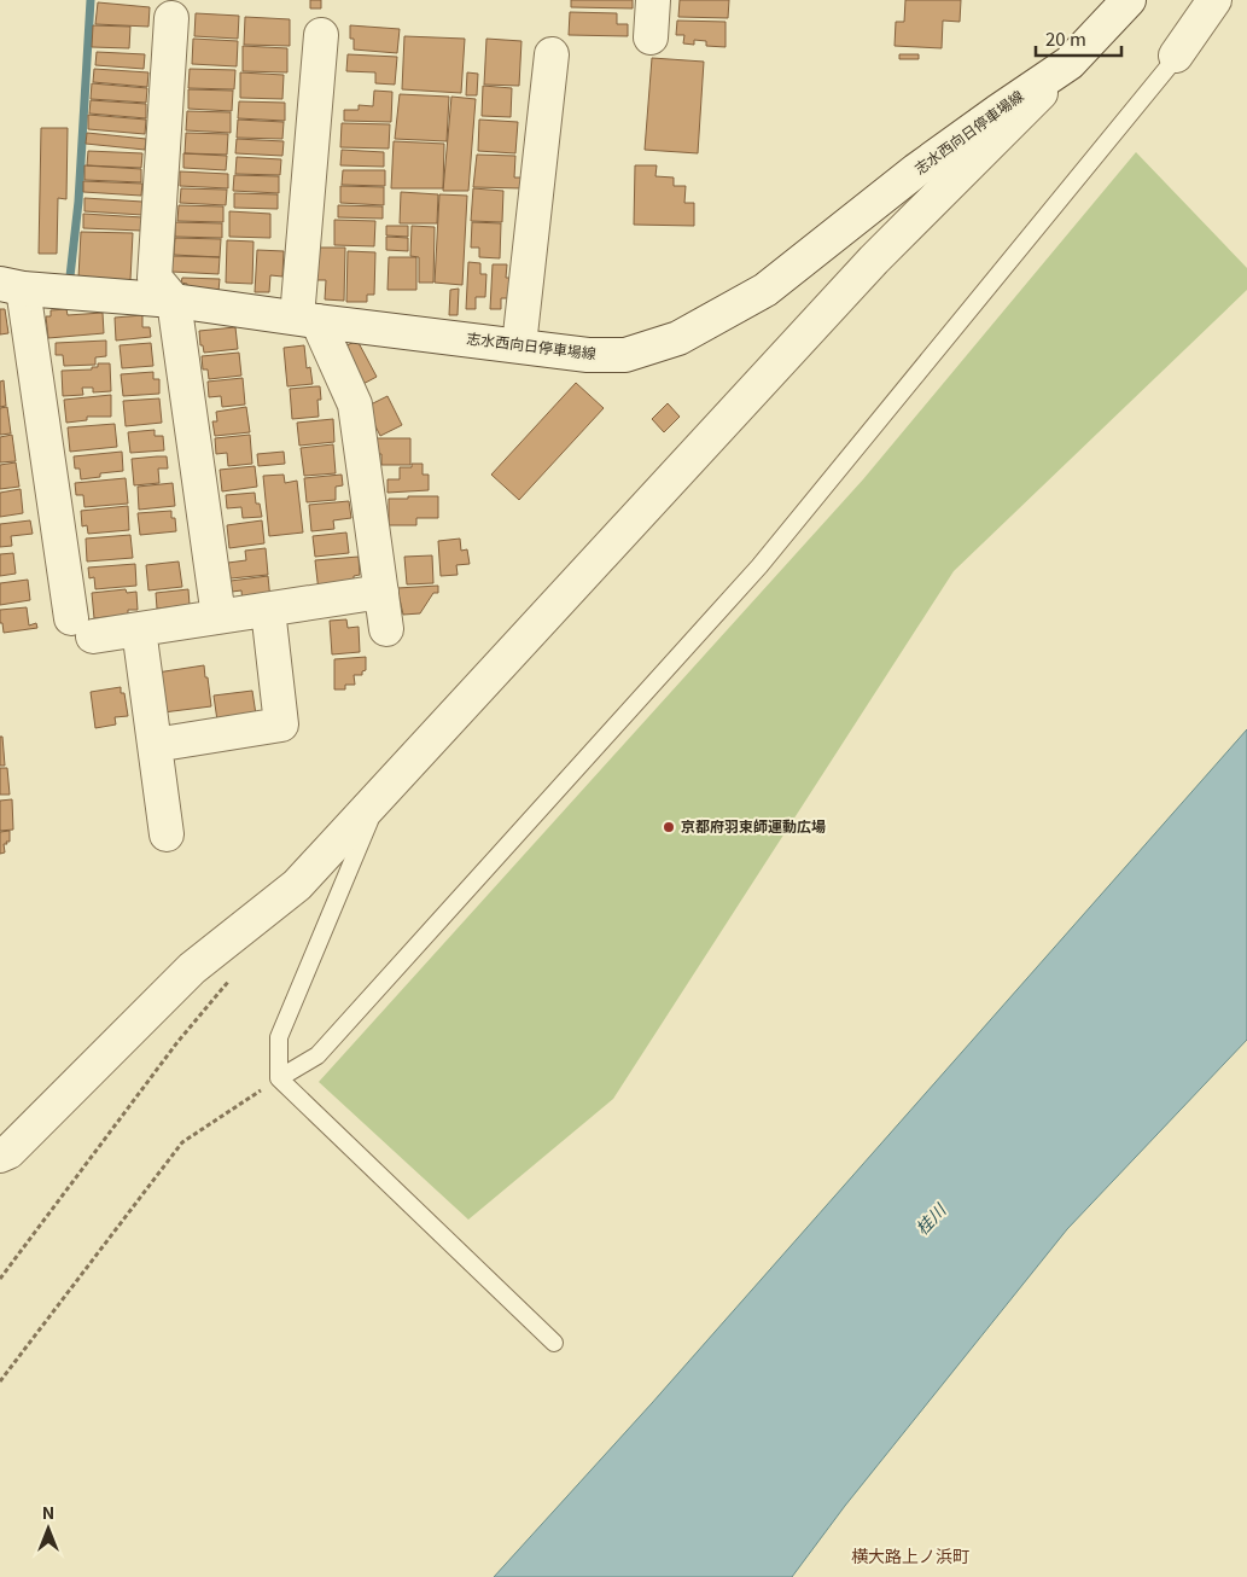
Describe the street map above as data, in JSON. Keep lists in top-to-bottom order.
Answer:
{
  "streets": {
    "street": ["志水西向日停車場線"]
  },
  "districts": ["横大路上ノ浜町"],
  "water": ["桂川"],
  "places": ["京都府羽束師運動広場"],
  "scale_bar": "20 m",
  "north": "top"
}
